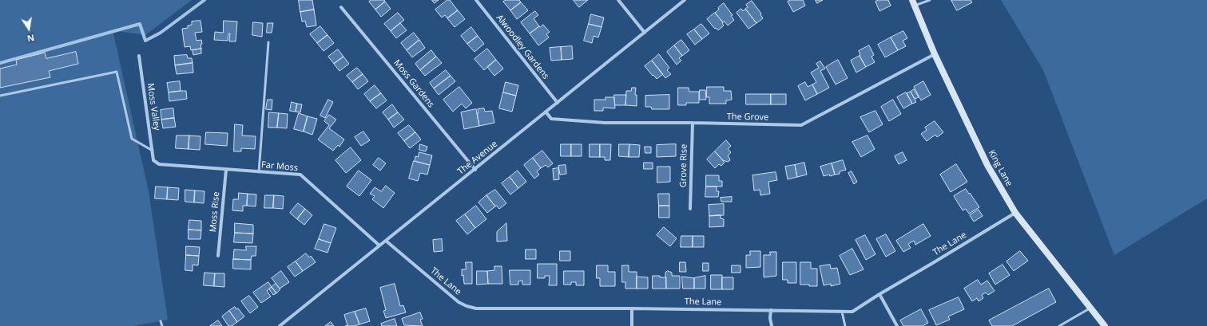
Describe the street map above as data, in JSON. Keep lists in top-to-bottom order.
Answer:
{
  "streets": {
    "street": [
      "Alwoodley Gardens",
      "Moss Gardens",
      "Moss Valley",
      "The Grove",
      "The Avenue",
      "Grove Rise",
      "Far Moss",
      "King Lane",
      "Moss Rise",
      "The Lane"
    ]
  },
  "crossings": [
    ["Alwoodley Gardens", "The Avenue"],
    ["Moss Gardens", "The Avenue"],
    ["Moss Valley", "Far Moss"],
    ["The Grove", "The Avenue"],
    ["The Grove", "Grove Rise"],
    ["The Grove", "King Lane"],
    ["The Avenue", "Far Moss"],
    ["The Avenue", "The Lane"],
    ["Far Moss", "Moss Rise"],
    ["King Lane", "The Lane"]
  ],
  "north": "bottom"
}
